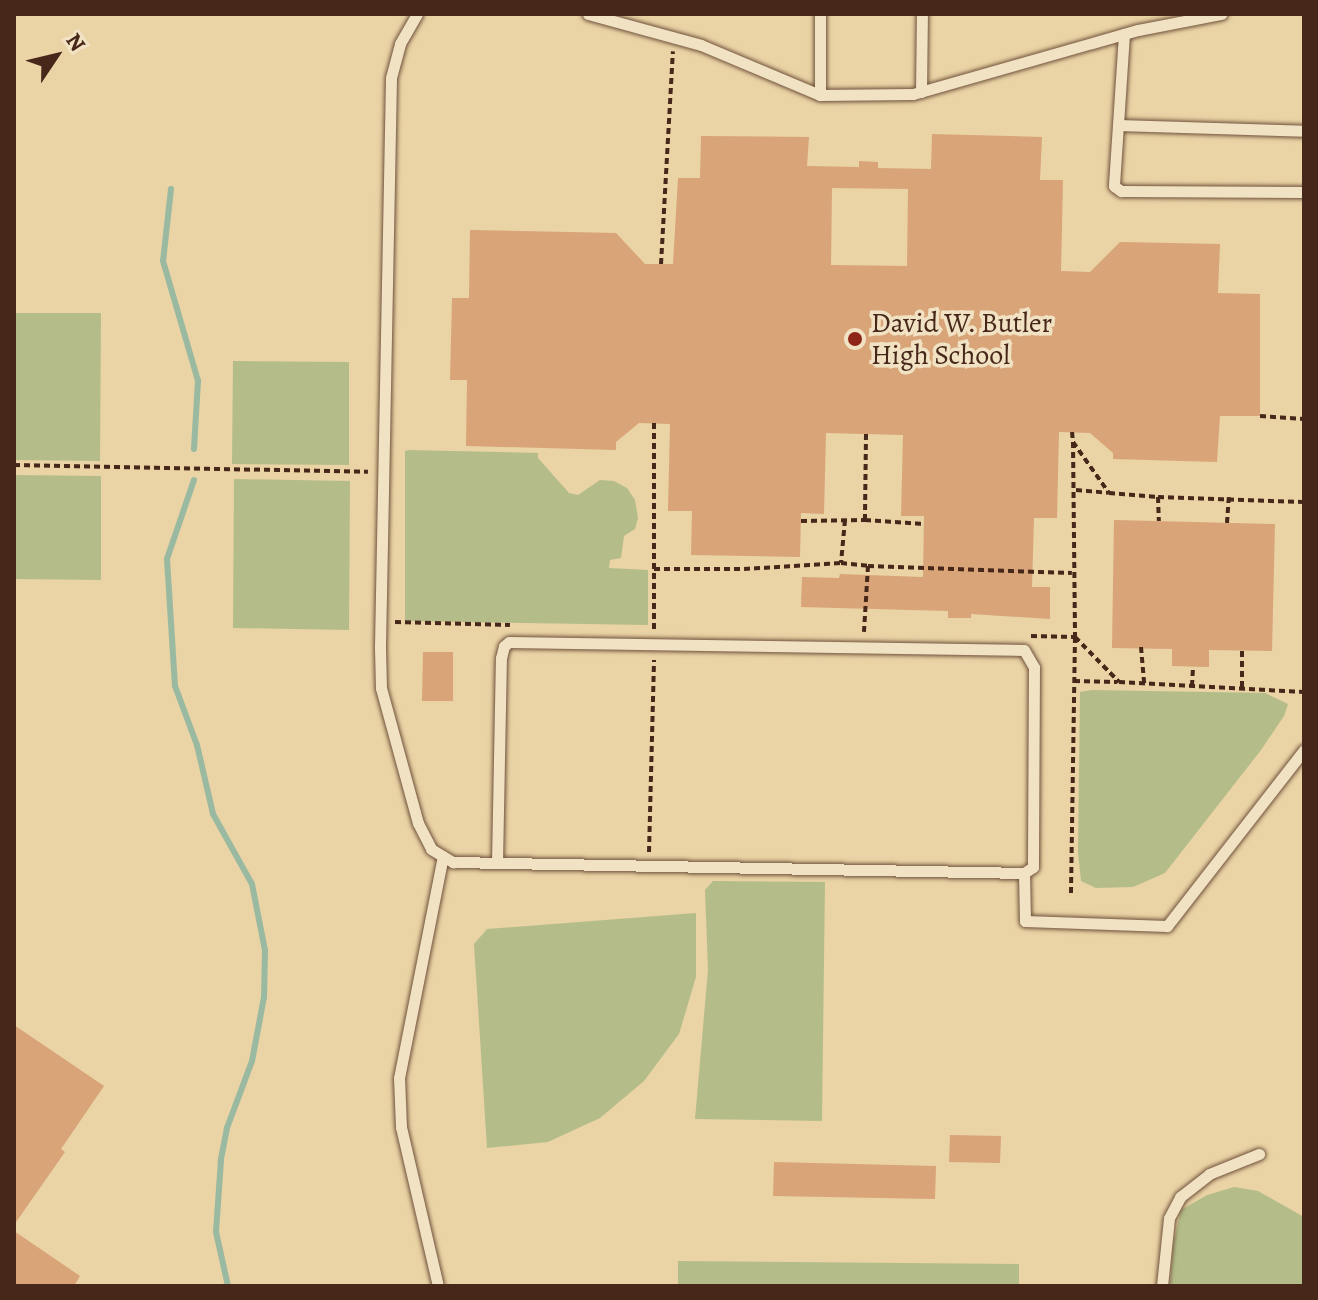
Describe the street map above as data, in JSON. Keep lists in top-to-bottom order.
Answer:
{
  "places": ["David W. Butler High School"],
  "north": "top right"
}
